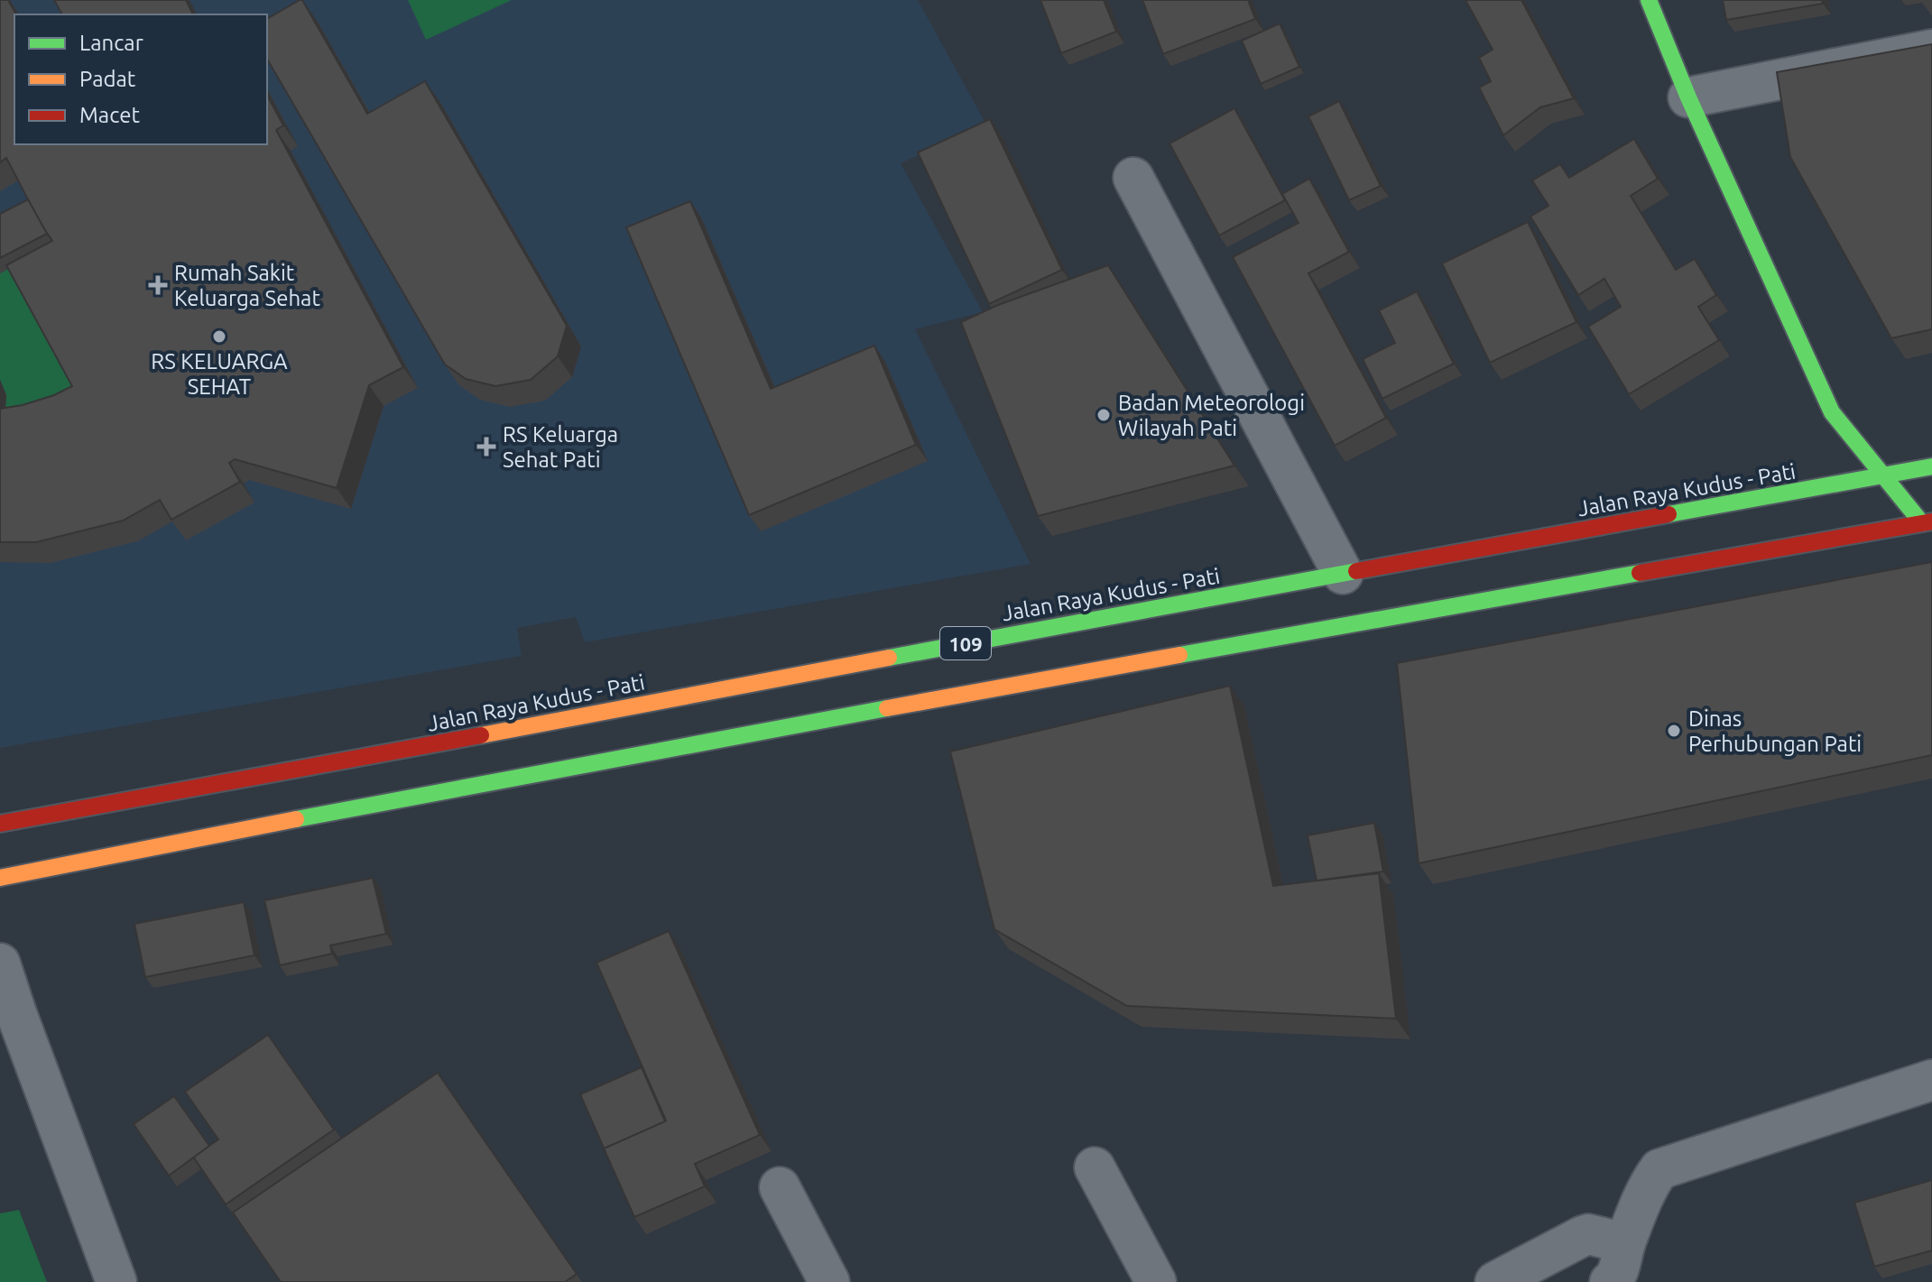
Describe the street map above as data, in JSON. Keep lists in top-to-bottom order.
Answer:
{
  "streets": {
    "main road": ["Jalan Raya Kudus - Pati", "109"]
  },
  "places": {
    "health": ["Rumah Sakit Keluarga Sehat", "RS Keluarga Sehat Pati"],
    "other": ["RS KELUARGA SEHAT", "Badan Meteorologi Wilayah Pati", "Dinas Perhubungan Pati"]
  },
  "legend": ["Lancar", "Padat", "Macet"]
}
